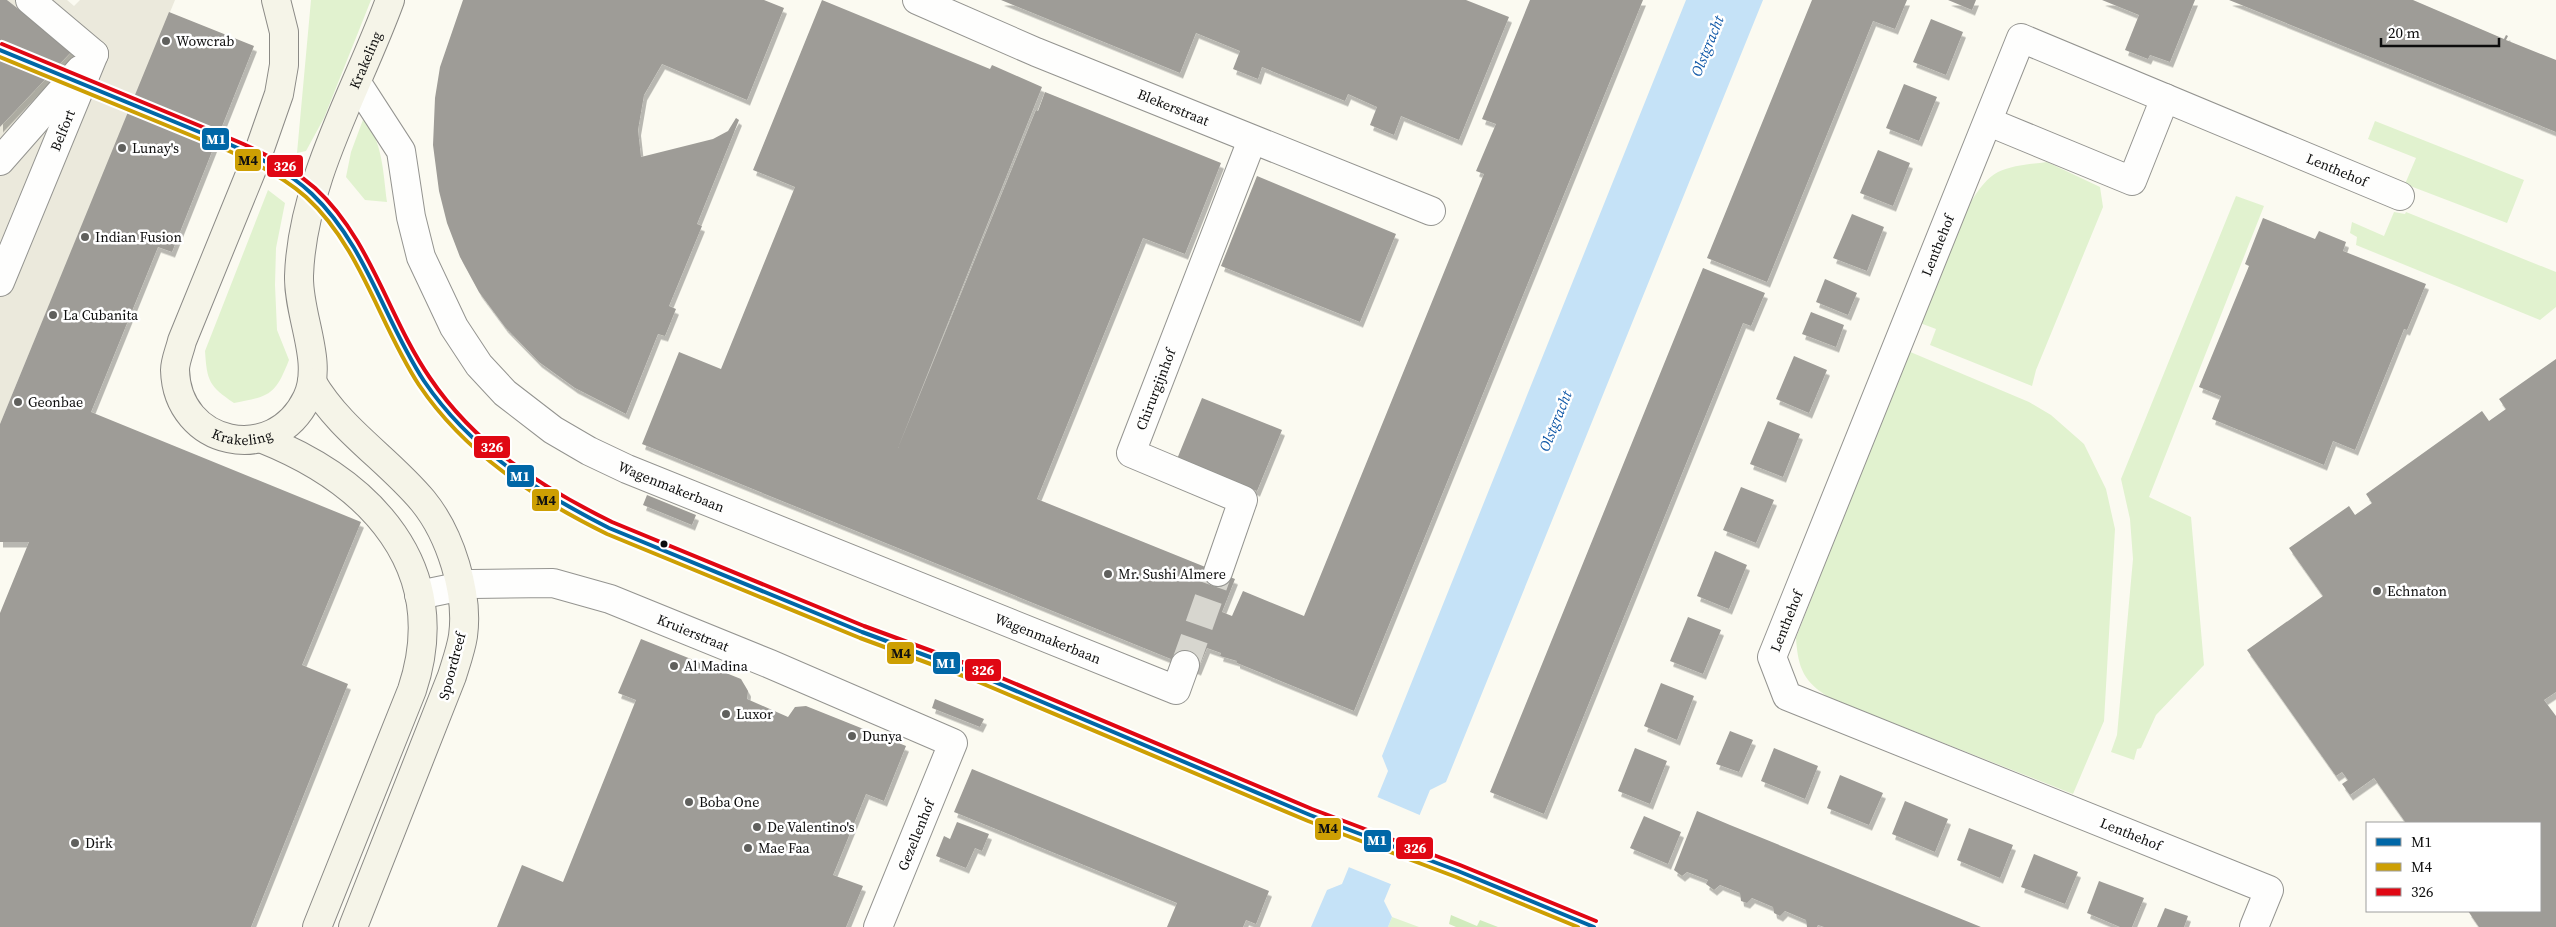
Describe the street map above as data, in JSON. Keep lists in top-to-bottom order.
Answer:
{
  "streets": {
    "main road": ["Krakeling", "Spoordreef"],
    "street": [
      "Blekerstraat",
      "Belfort",
      "Lenthehof",
      "Chirurgijnhof",
      "Wagenmakerbaan",
      "Kruierstraat",
      "Gezellenhof"
    ]
  },
  "crossings": [
    ["Krakeling", "Wagenmakerbaan"],
    ["Krakeling", "Spoordreef"],
    ["Blekerstraat", "Chirurgijnhof"],
    ["Kruierstraat", "Spoordreef"],
    ["Kruierstraat", "Gezellenhof"]
  ],
  "water": ["Olstgracht"],
  "places": [
    "Wowcrab",
    "Lunay's",
    "Indian Fusion",
    "La Cubanita",
    "Geonbae",
    "Mr. Sushi Almere",
    "Echnaton",
    "Al Madina",
    "Luxor",
    "Dunya",
    "Boba One",
    "De Valentino's",
    "Dirk",
    "Mae Faa"
  ],
  "lines": ["transit line 326", "transit line M1", "transit line M4"],
  "legend": ["M1", "M4", "326"],
  "scale_bar": "20 m"
}
